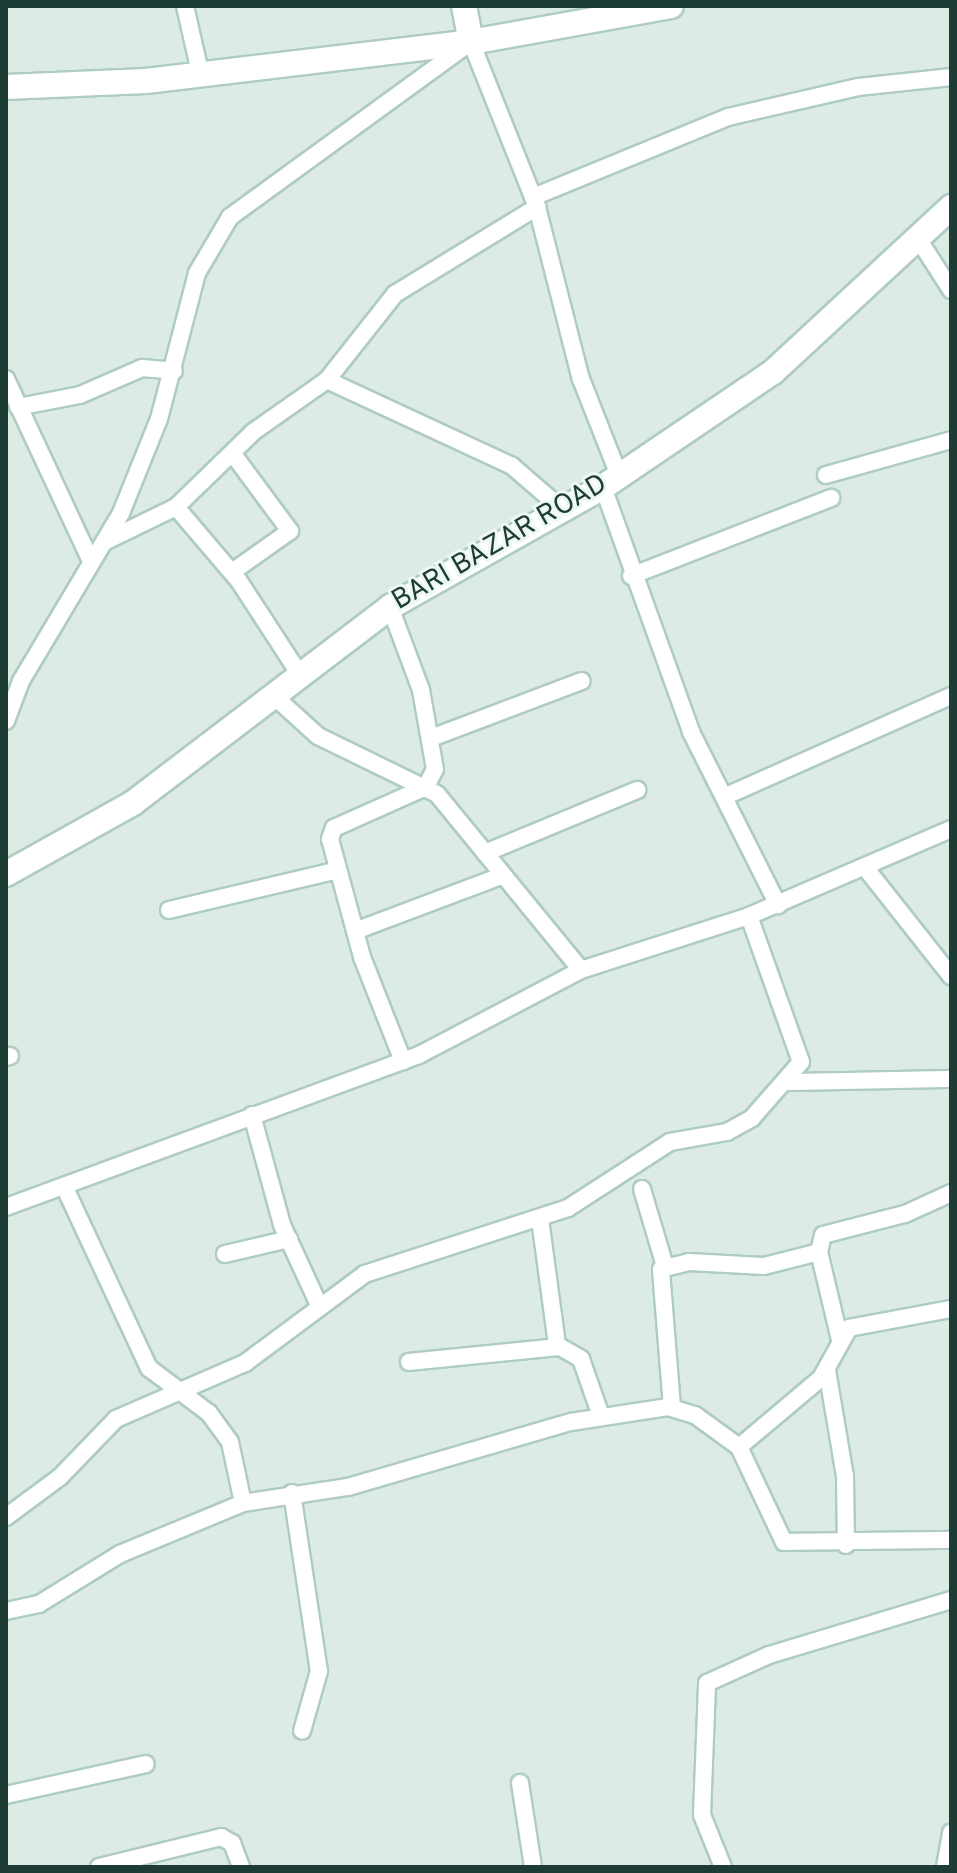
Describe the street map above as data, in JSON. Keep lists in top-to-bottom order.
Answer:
{
  "streets": {
    "street": ["BARI BAZAR ROAD"]
  }
}
